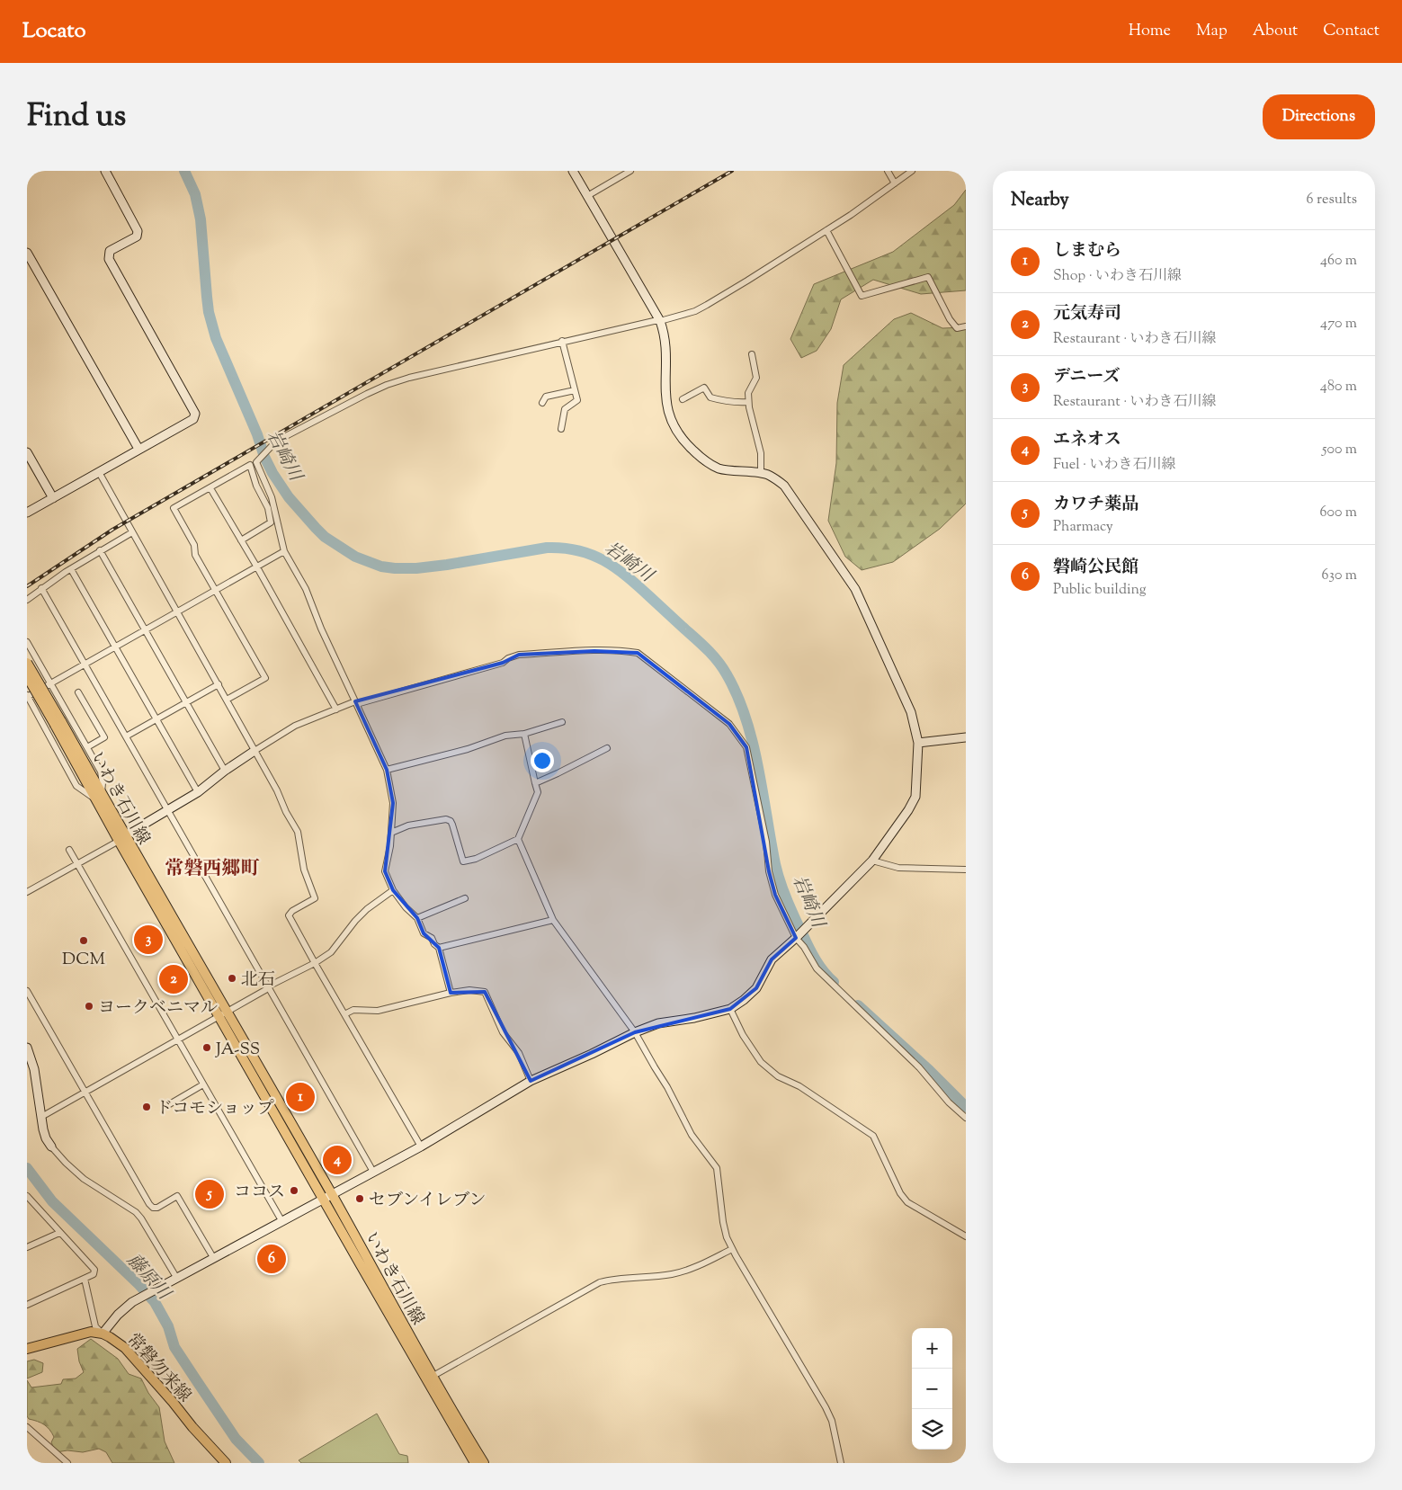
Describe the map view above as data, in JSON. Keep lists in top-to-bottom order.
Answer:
{
  "streets": {
    "main road": ["いわき石川線", "常磐勿来線"]
  },
  "districts": ["常磐西郷町"],
  "water": ["岩崎川", "藤原川"],
  "places": [
    "DCM",
    "北石",
    "ヨークベニマル",
    "JA-SS",
    "ドコモショップ",
    "ココス",
    "セブンイレブン"
  ],
  "page": {
    "header": "Locato",
    "nav": [
      "Home",
      "Map",
      "About",
      "Contact"
    ],
    "title": "Find us",
    "buttons": "Directions",
    "heading": ["Nearby", "6 results"],
    "list": [
      {
        "mark": "1",
        "name": "しまむら",
        "note": "Shop · いわき石川線",
        "value": "460 m"
      },
      {
        "mark": "2",
        "name": "元気寿司",
        "note": "Restaurant · いわき石川線",
        "value": "470 m"
      },
      {
        "mark": "3",
        "name": "デニーズ",
        "note": "Restaurant · いわき石川線",
        "value": "480 m"
      },
      {
        "mark": "4",
        "name": "エネオス",
        "note": "Fuel · いわき石川線",
        "value": "500 m"
      },
      {
        "mark": "5",
        "name": "カワチ薬品",
        "note": "Pharmacy",
        "value": "600 m"
      },
      {
        "mark": "6",
        "name": "磐崎公民館",
        "note": "Public building",
        "value": "630 m"
      }
    ],
    "pins": [
      "3",
      "2",
      "1",
      "4",
      "5",
      "6"
    ],
    "map_buttons": ["+", "−"]
  }
}
